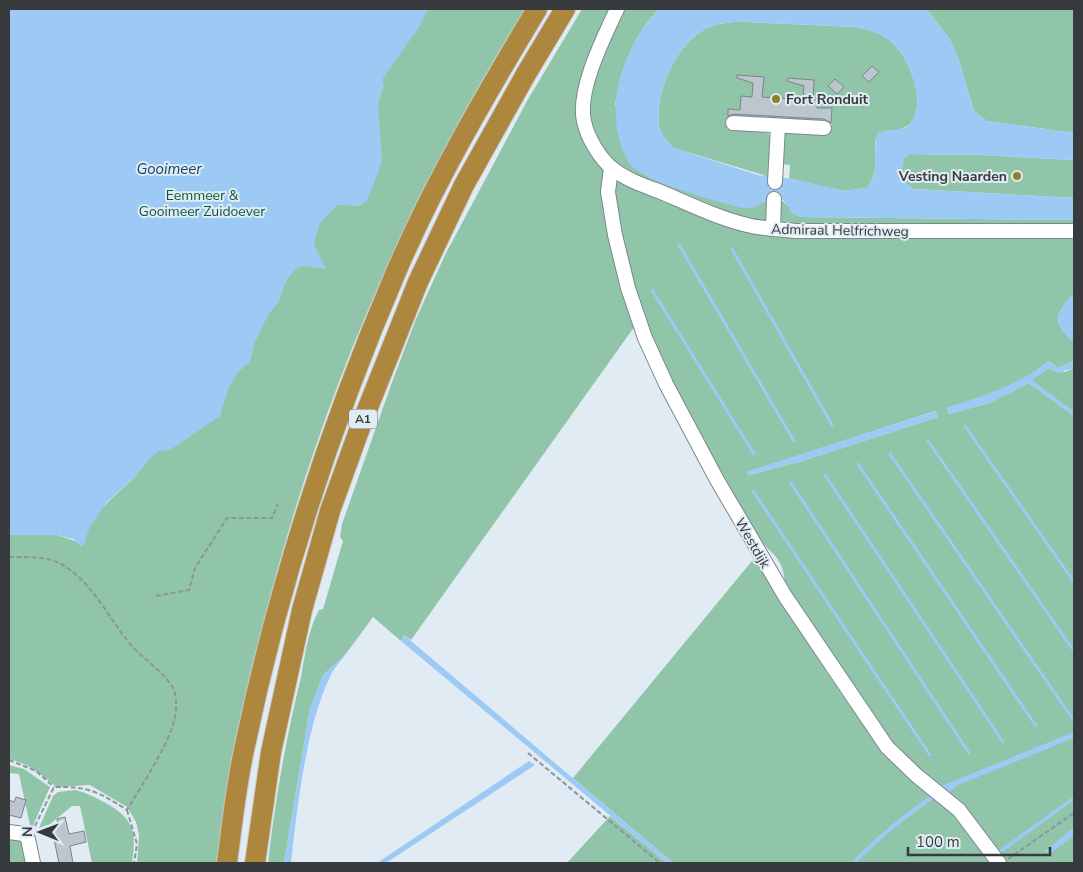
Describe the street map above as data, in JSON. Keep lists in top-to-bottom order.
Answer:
{
  "streets": {
    "highway": ["A1"],
    "street": ["Admiraal Helfrichweg", "Westdijk"]
  },
  "crossings": [
    ["Admiraal Helfrichweg", "Westdijk"]
  ],
  "water": ["Gooimeer"],
  "parks": ["Eemmeer & Gooimeer Zuidoever"],
  "places": ["Fort Ronduit", "Vesting Naarden"],
  "scale_bar": "100 m",
  "north": "left"
}
